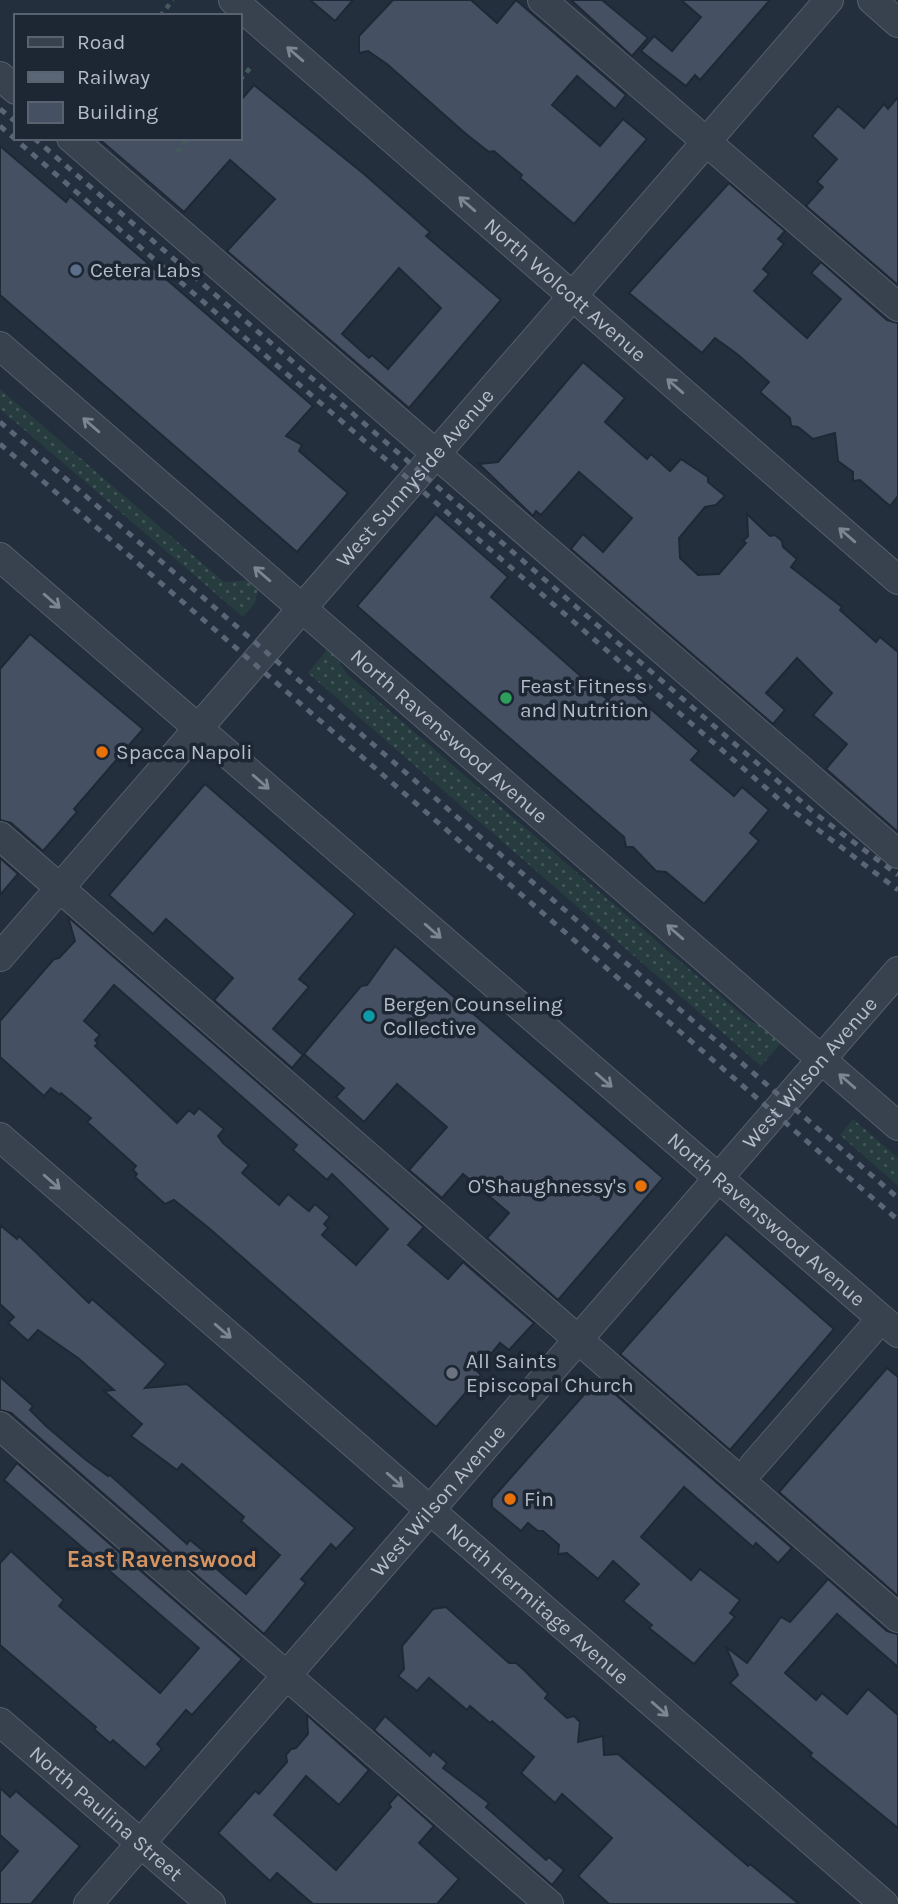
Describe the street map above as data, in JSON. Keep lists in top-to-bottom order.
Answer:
{
  "streets": {
    "street": [
      "North Wolcott Avenue",
      "West Sunnyside Avenue",
      "North Ravenswood Avenue",
      "West Wilson Avenue",
      "North Hermitage Avenue",
      "North Paulina Street"
    ]
  },
  "crossings": [
    ["North Wolcott Avenue", "West Sunnyside Avenue"],
    ["West Sunnyside Avenue", "North Ravenswood Avenue"],
    ["North Ravenswood Avenue", "West Wilson Avenue"],
    ["West Wilson Avenue", "North Hermitage Avenue"],
    ["West Wilson Avenue", "North Paulina Street"]
  ],
  "districts": ["East Ravenswood"],
  "places": [
    "Cetera Labs",
    "Feast Fitness and Nutrition",
    "Spacca Napoli",
    "Bergen Counseling Collective",
    "O'Shaughnessy's",
    "All Saints Episcopal Church",
    "Fin"
  ],
  "legend": ["Road", "Railway", "Building"]
}
